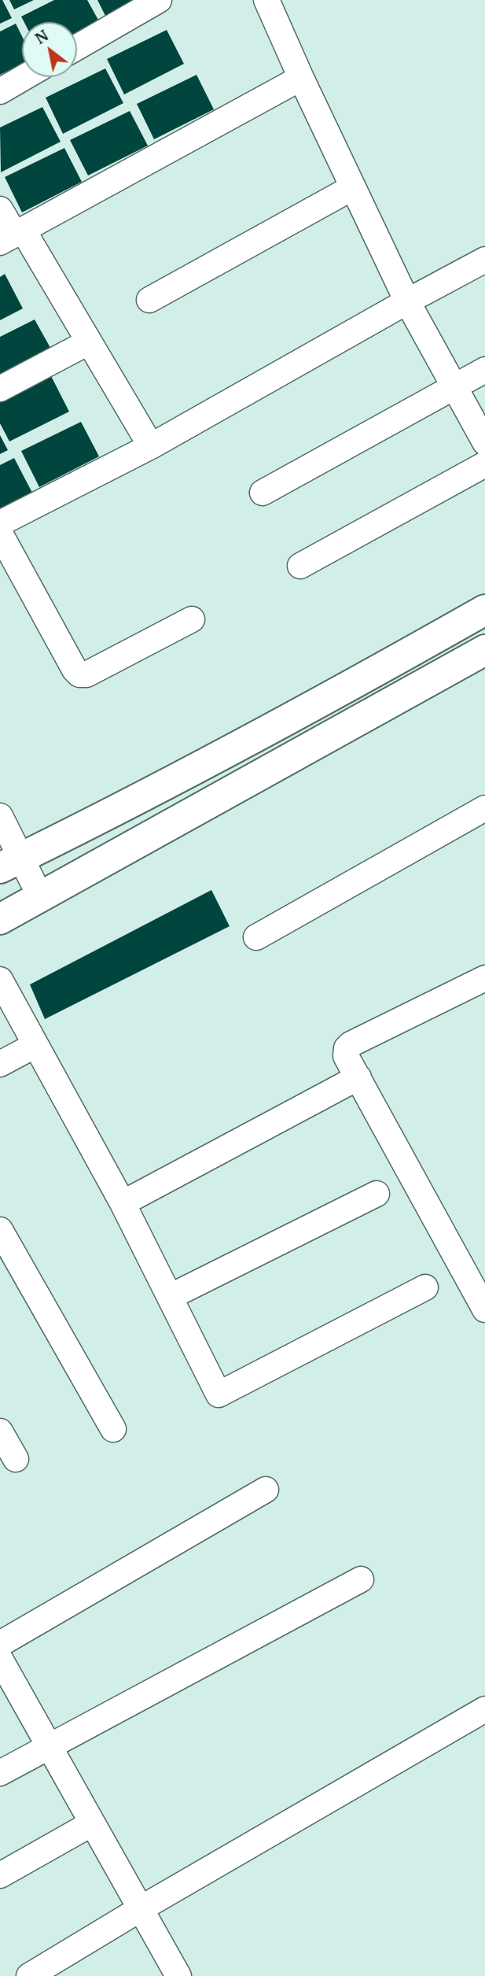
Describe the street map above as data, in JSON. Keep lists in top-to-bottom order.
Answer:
{
  "north": "top left"
}
